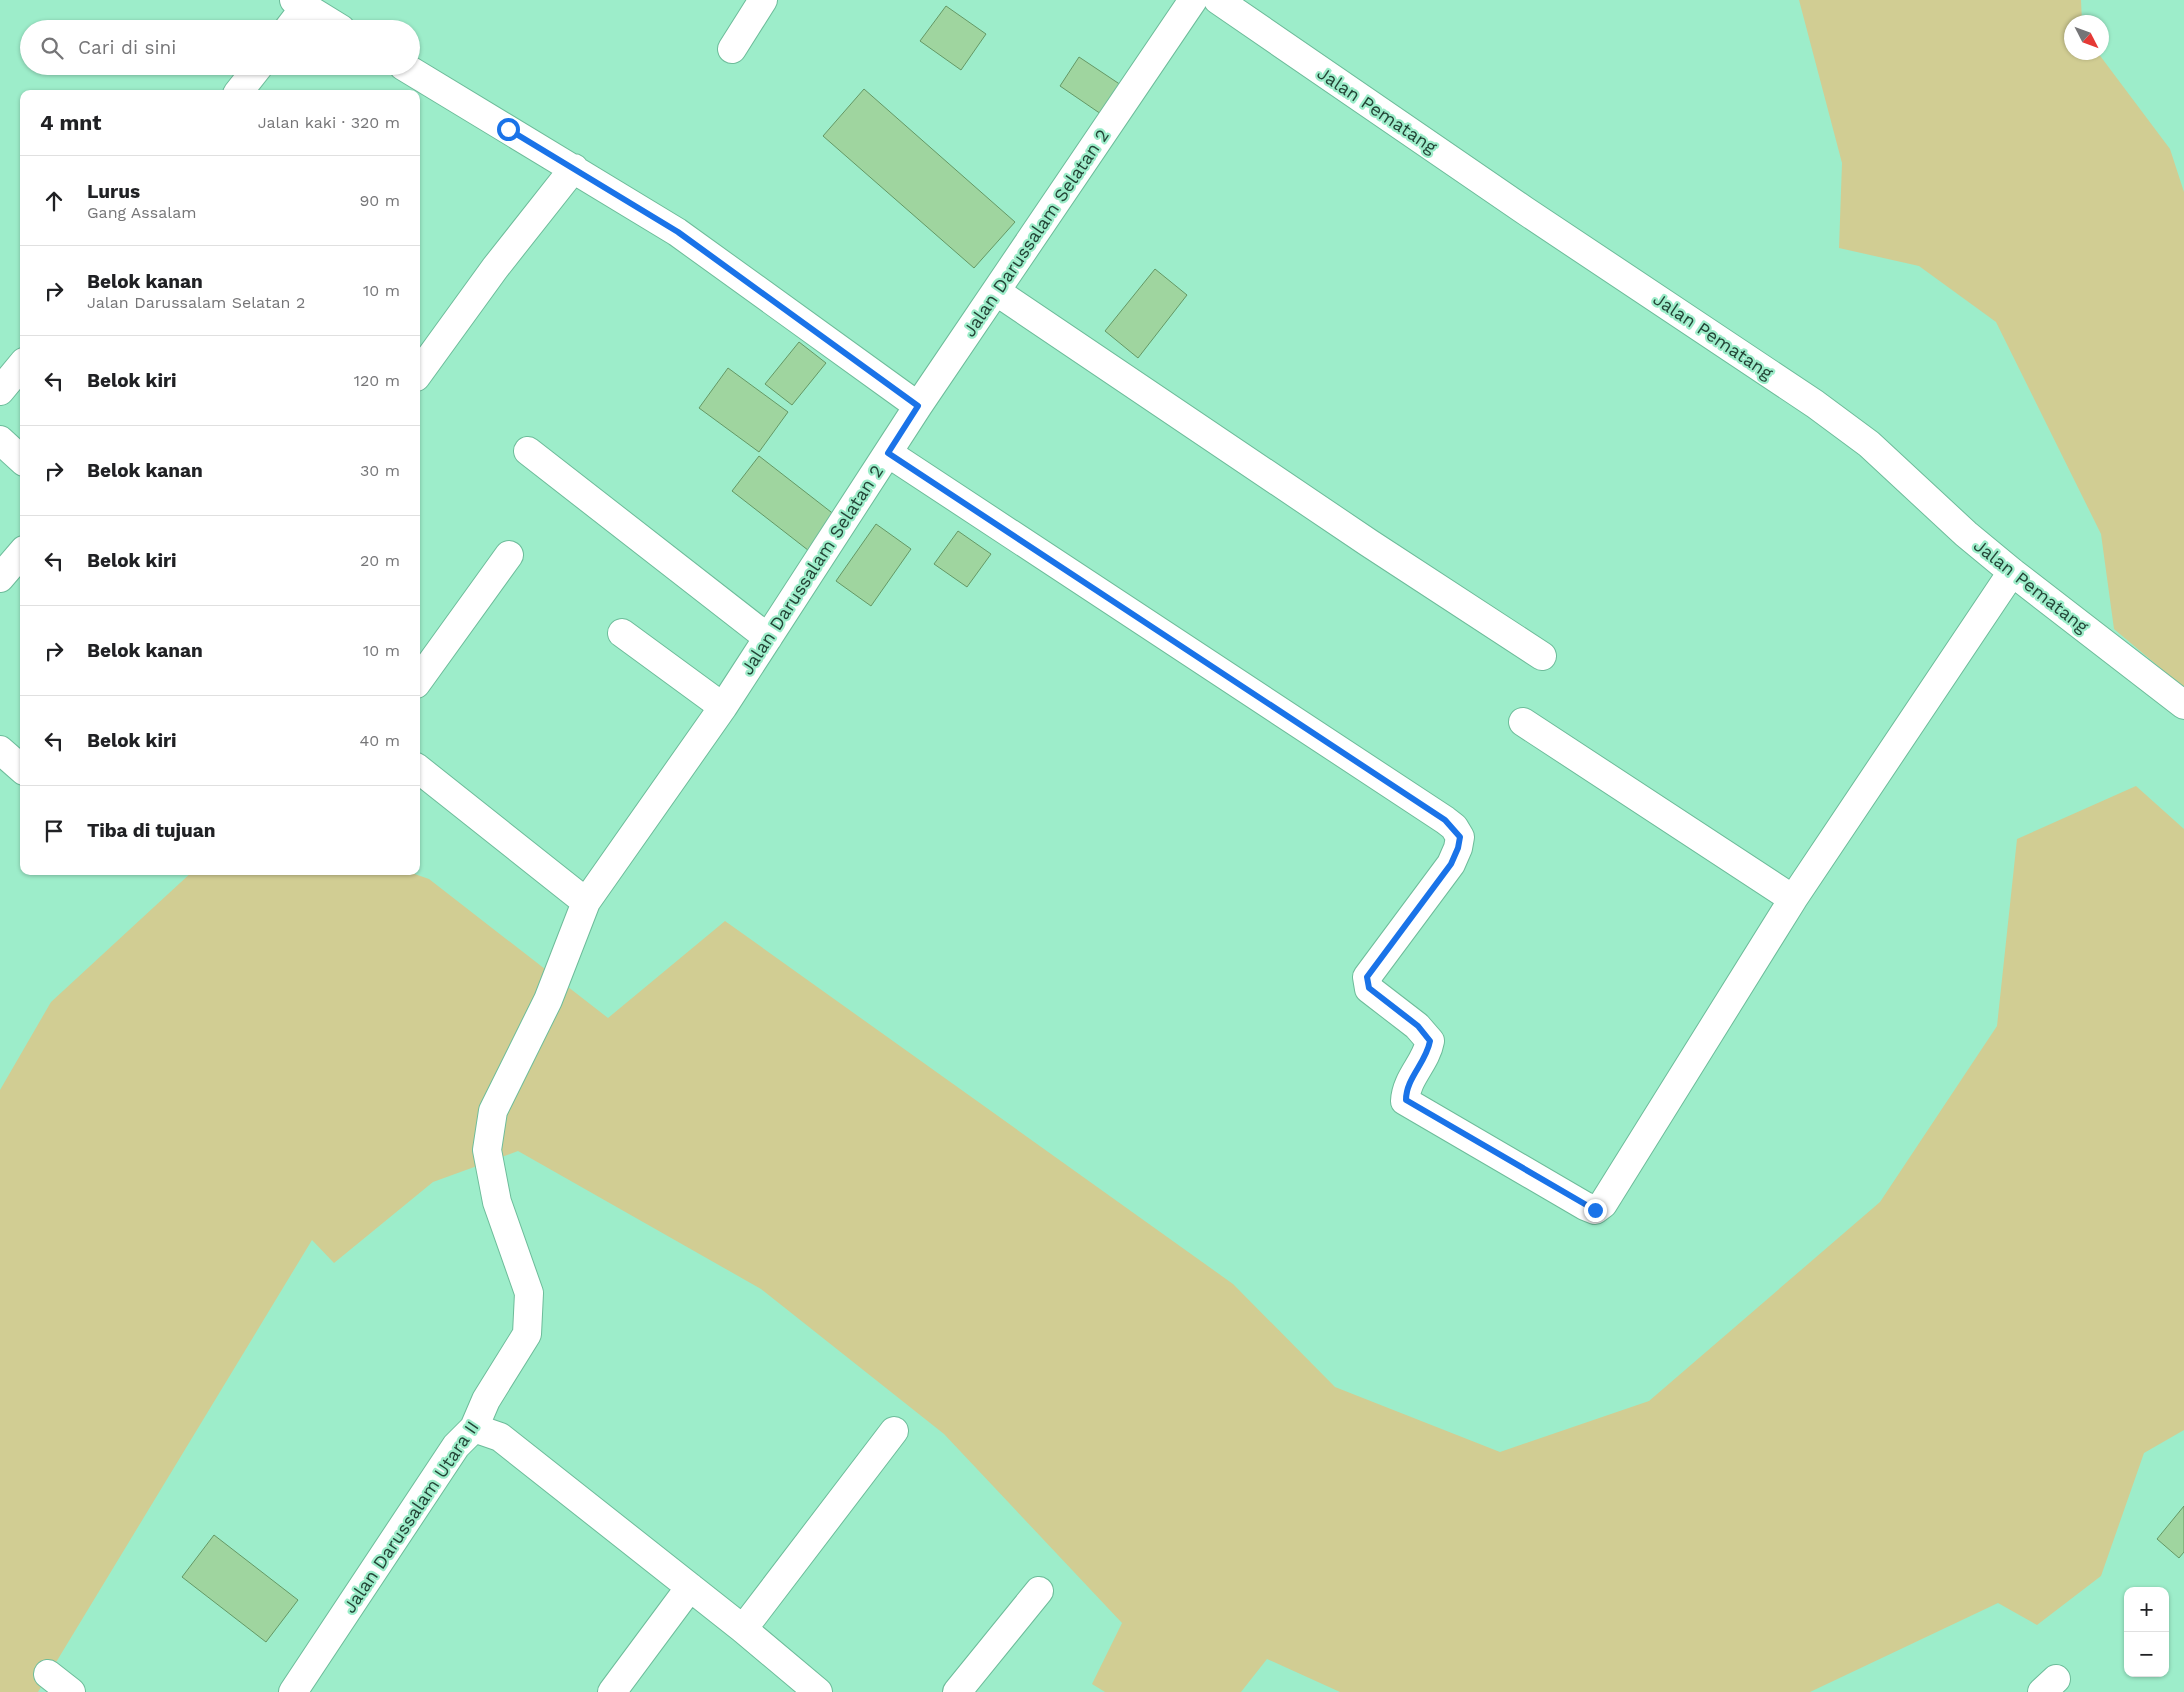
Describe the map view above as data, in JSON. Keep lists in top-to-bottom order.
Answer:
{
  "streets": {
    "street": ["Jalan Pematang", "Jalan Darussalam Selatan 2", "Jalan Darussalam Utara II"]
  },
  "crossings": [
    ["Jalan Darussalam Selatan 2", "Jalan Darussalam Utara II"]
  ],
  "north": "bottom right",
  "page": {
    "search": "Cari di sini",
    "heading": ["4 mnt", "Jalan kaki · 320 m"],
    "list": [
      ["Lurus", "Gang Assalam", "90 m"],
      ["Belok kanan", "Jalan Darussalam Selatan 2", "10 m"],
      ["Belok kiri", "120 m"],
      ["Belok kanan", "30 m"],
      ["Belok kiri", "20 m"],
      ["Belok kanan", "10 m"],
      ["Belok kiri", "40 m"],
      "Tiba di tujuan"
    ],
    "map_buttons": ["+", "−"]
  }
}
